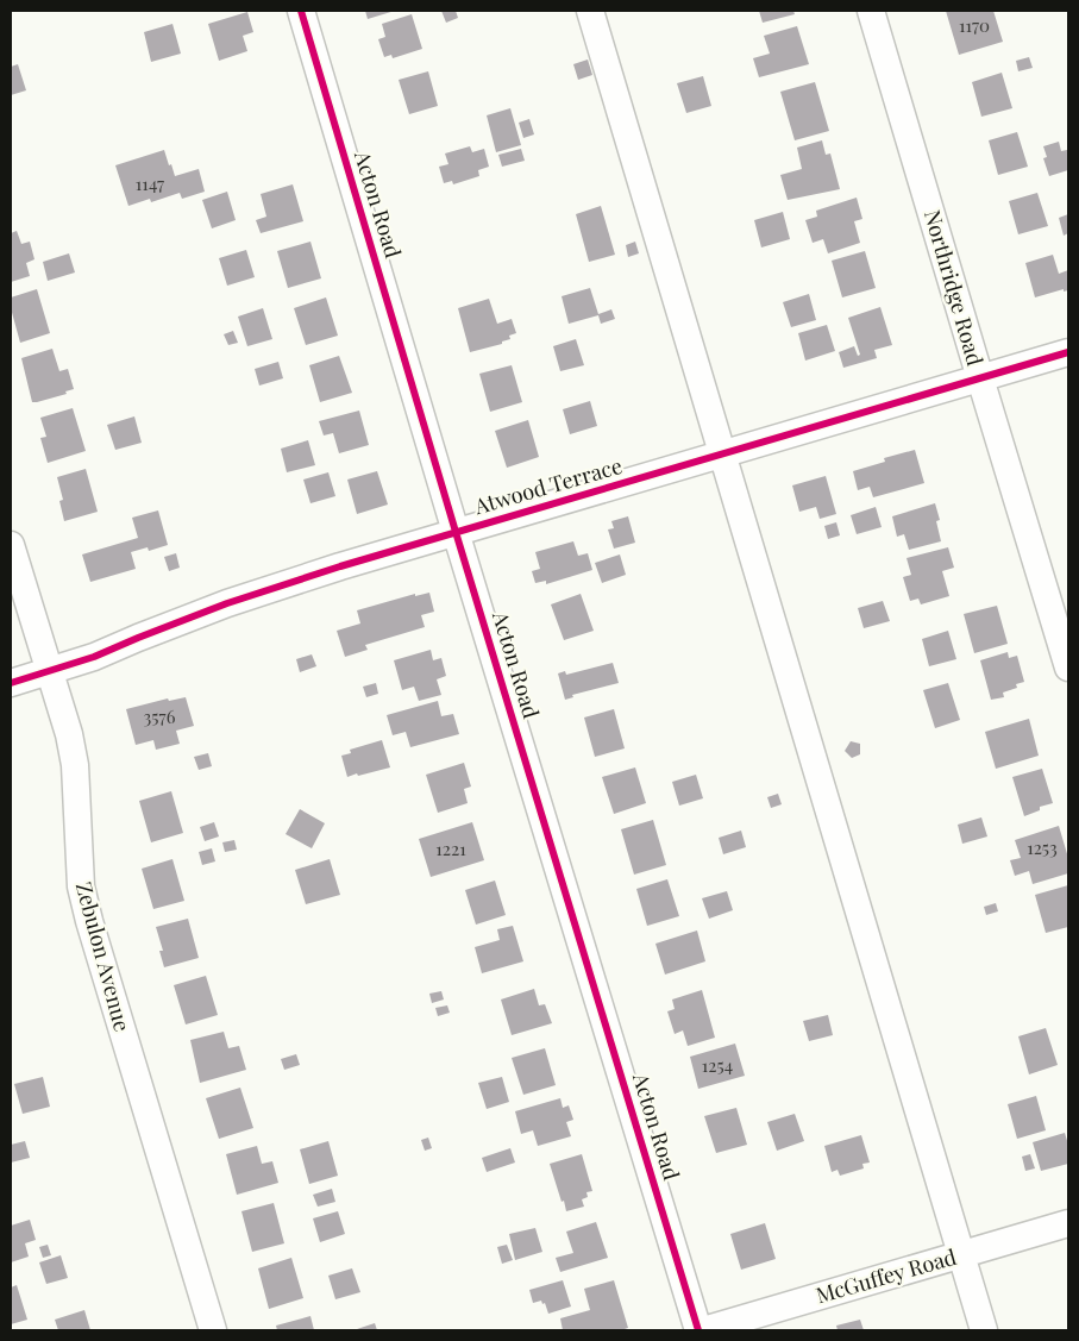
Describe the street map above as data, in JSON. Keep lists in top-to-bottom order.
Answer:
{
  "streets": {
    "street": [
      "Acton Road",
      "Northridge Road",
      "Atwood Terrace",
      "Zebulon Avenue",
      "McGuffey Road"
    ]
  },
  "crossings": [
    ["Acton Road", "Atwood Terrace"],
    ["Northridge Road", "Atwood Terrace"],
    ["Atwood Terrace", "Zebulon Avenue"]
  ],
  "house_numbers": [
    "1170",
    "1147",
    "3576",
    "1253",
    "1221",
    "1254"
  ]
}
